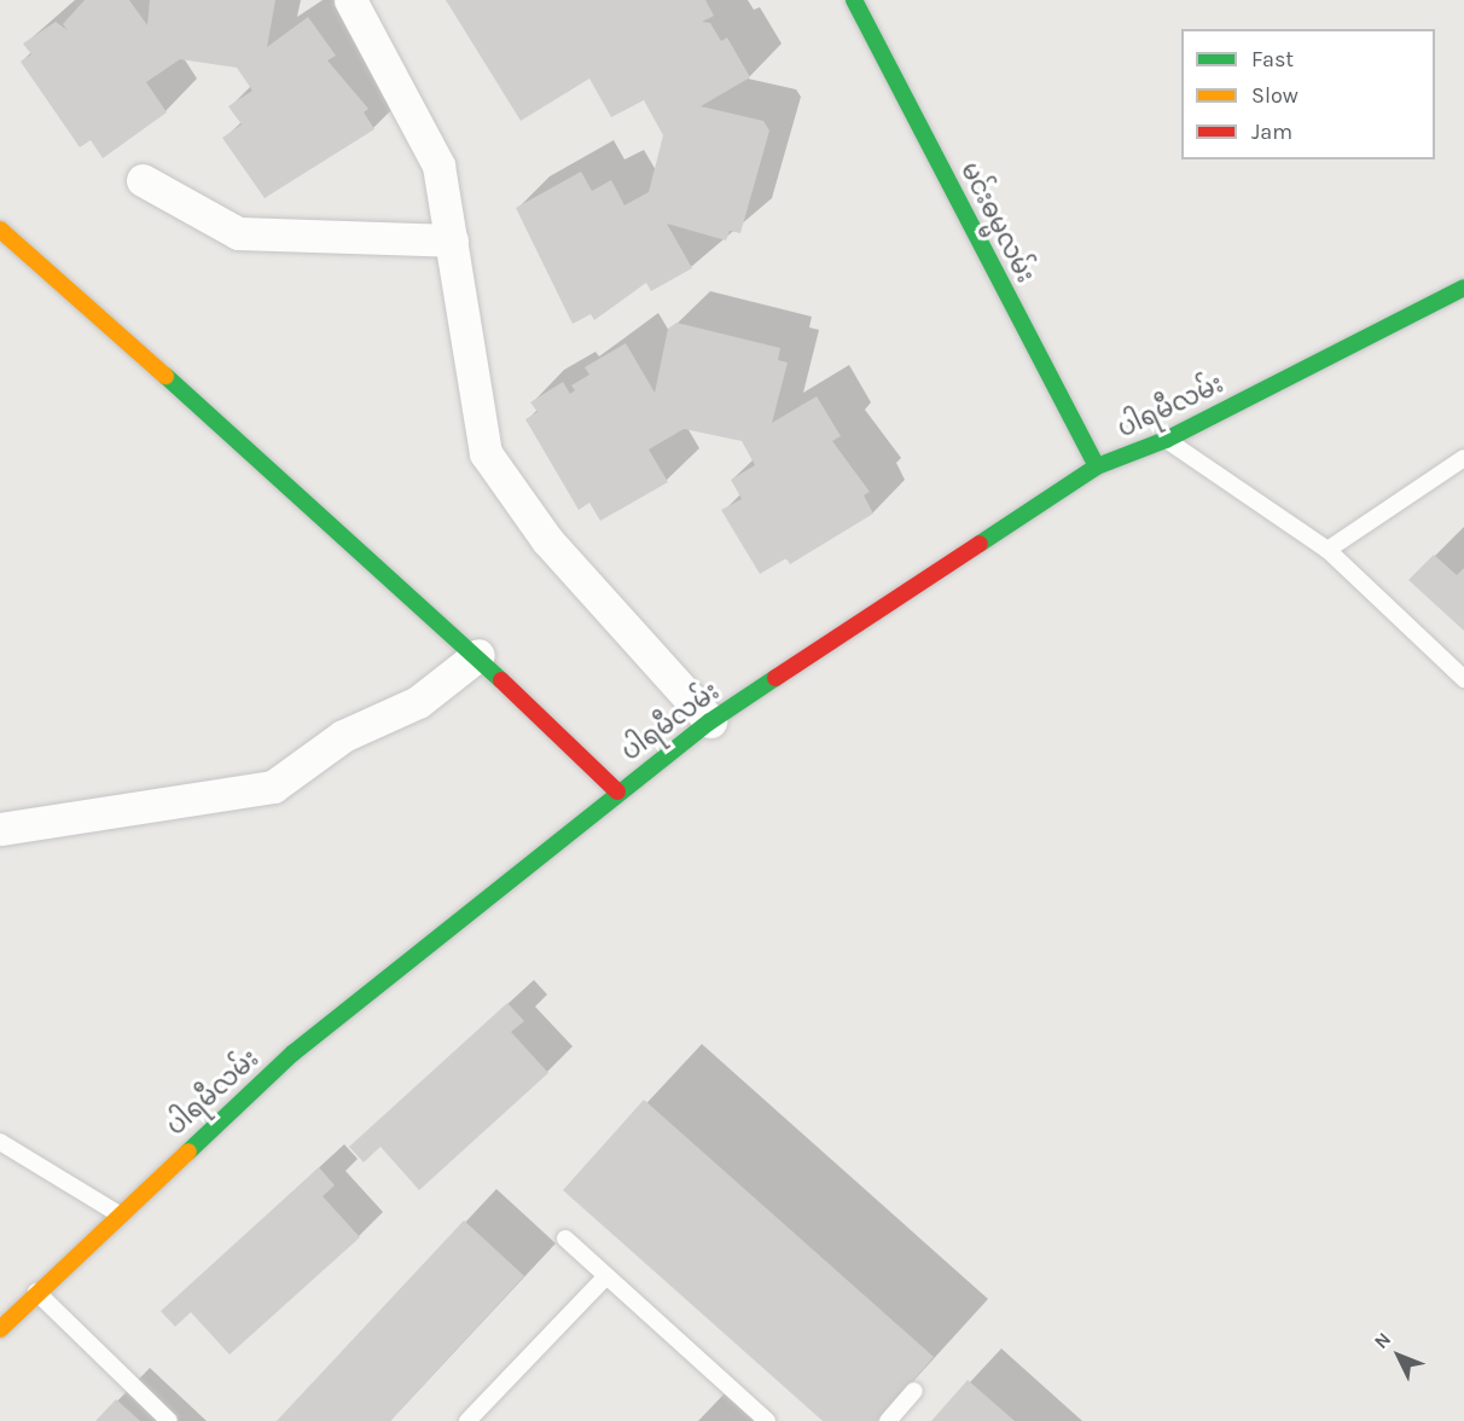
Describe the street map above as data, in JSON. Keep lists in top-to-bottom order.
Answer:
{
  "streets": {
    "main road": ["မင်းဓမ္မလမ်း", "ပါရမီလမ်း"]
  },
  "crossings": [
    ["မင်းဓမ္မလမ်း", "ပါရမီလမ်း"]
  ],
  "legend": ["Fast", "Slow", "Jam"],
  "north": "top left"
}
